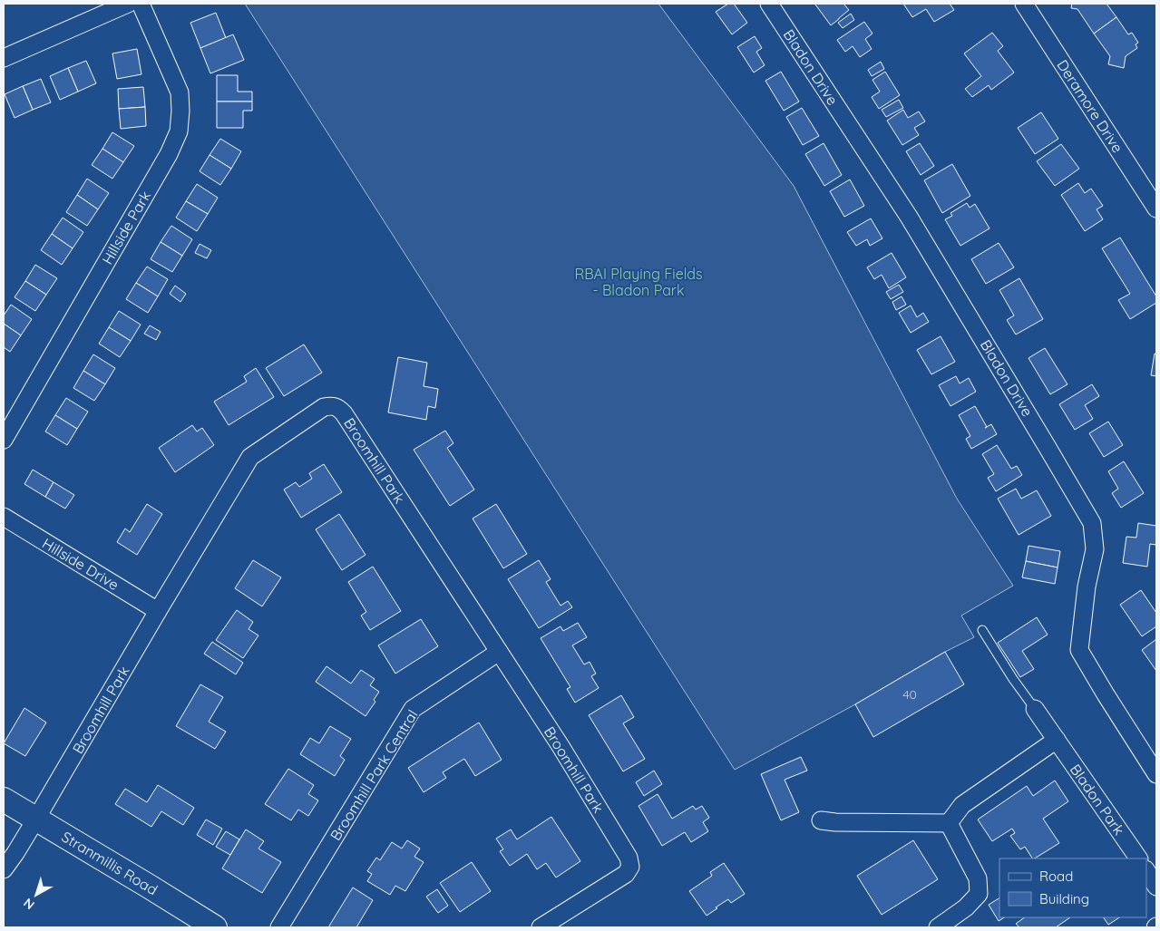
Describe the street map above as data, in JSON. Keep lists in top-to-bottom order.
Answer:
{
  "streets": {
    "street": [
      "Bladon Drive",
      "Deramore Drive",
      "Hillside Park",
      "Broomhill Park",
      "Hillside Drive",
      "Broomhill Park Central",
      "Bladon Park",
      "Stranmillis Road"
    ]
  },
  "crossings": [
    ["Broomhill Park", "Hillside Drive"],
    ["Broomhill Park", "Broomhill Park Central"],
    ["Broomhill Park", "Stranmillis Road"]
  ],
  "parks": ["RBAI Playing Fields - Bladon Park"],
  "house_numbers": ["40"],
  "legend": ["Road", "Building"],
  "north": "bottom left"
}
